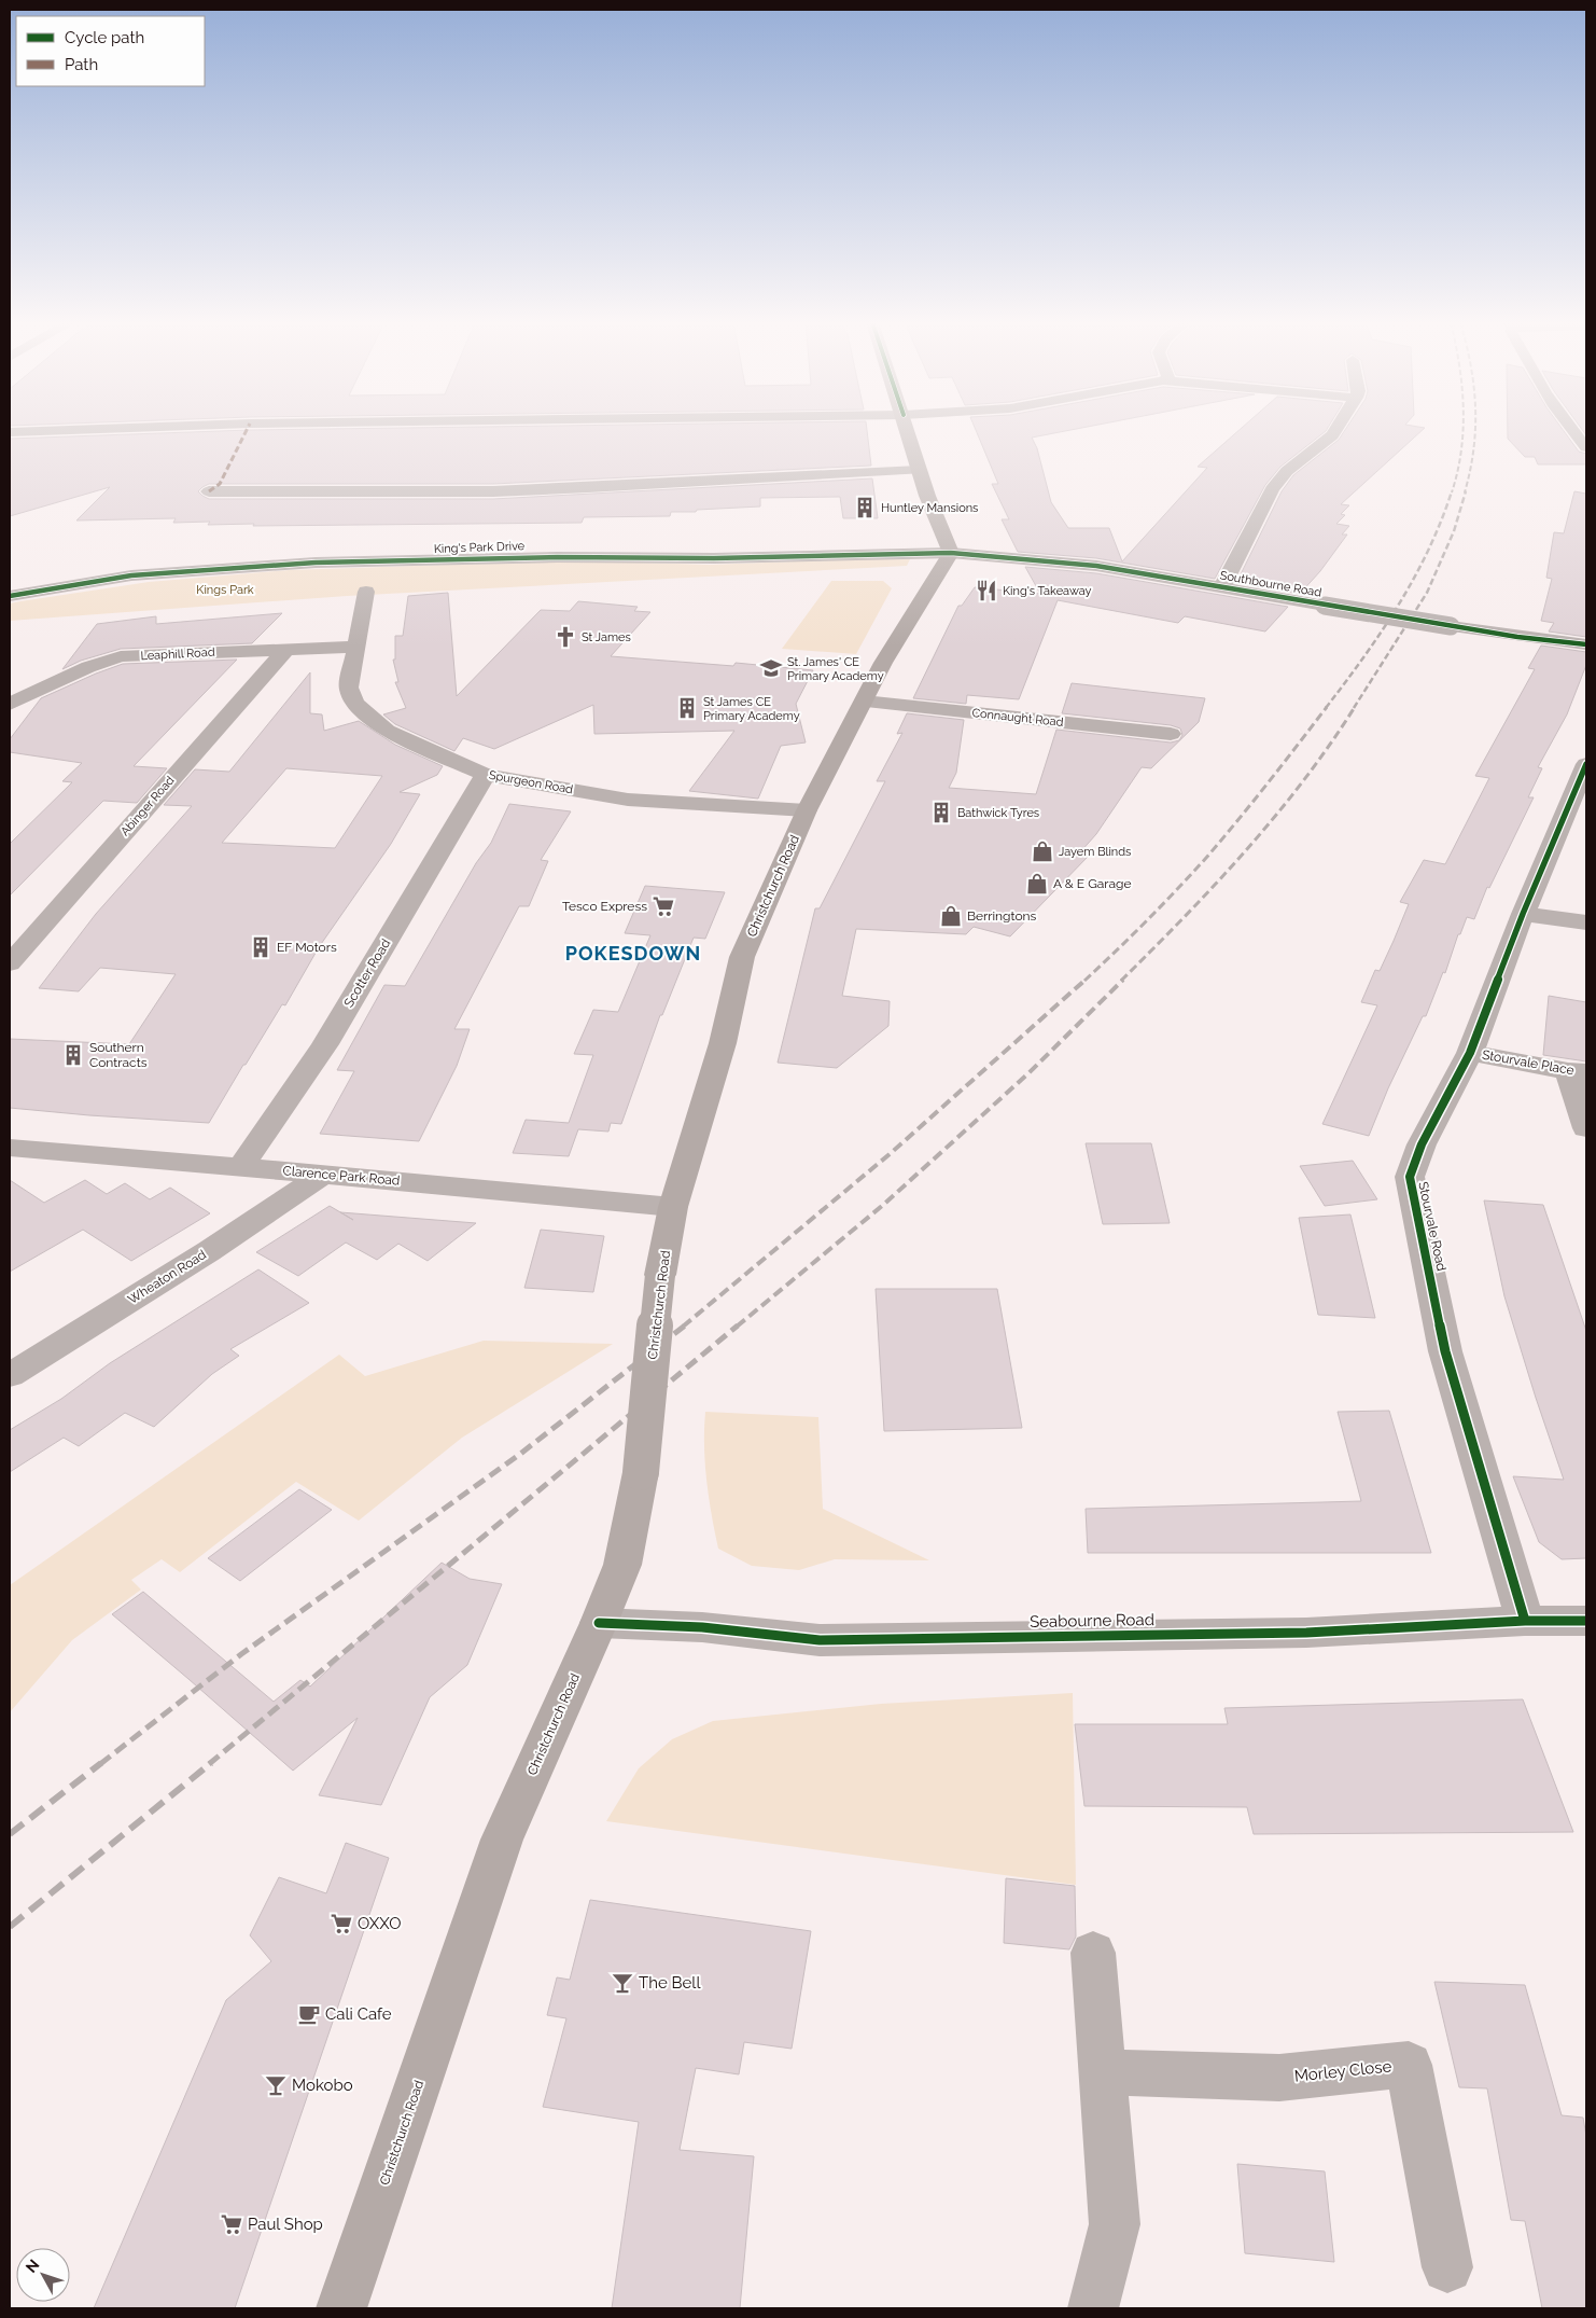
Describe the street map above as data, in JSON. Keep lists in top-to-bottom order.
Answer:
{
  "streets": {
    "main road": ["Christchurch Road"],
    "street": [
      "King's Park Drive",
      "Southbourne Road",
      "Leaphill Road",
      "Connaught Road",
      "Spurgeon Road",
      "Abinger Road",
      "Scotter Road",
      "Stourvale Place",
      "Clarence Park Road",
      "Stourvale Road",
      "Wheaton Road",
      "Seabourne Road",
      "Morley Close"
    ]
  },
  "crossings": [
    ["King's Park Drive", "Southbourne Road"],
    ["King's Park Drive", "Christchurch Road"],
    ["Southbourne Road", "Christchurch Road"],
    ["Leaphill Road", "Spurgeon Road"],
    ["Leaphill Road", "Abinger Road"],
    ["Connaught Road", "Christchurch Road"],
    ["Spurgeon Road", "Christchurch Road"],
    ["Spurgeon Road", "Scotter Road"],
    ["Christchurch Road", "Clarence Park Road"],
    ["Christchurch Road", "Seabourne Road"],
    ["Scotter Road", "Clarence Park Road"],
    ["Stourvale Place", "Stourvale Road"],
    ["Clarence Park Road", "Wheaton Road"],
    ["Stourvale Road", "Seabourne Road"]
  ],
  "districts": ["POKESDOWN"],
  "parks": ["Kings Park"],
  "places": {
    "building": [
      "Huntley Mansions",
      "St James CE Primary Academy",
      "Bathwick Tyres",
      "EF Motors",
      "Southern Contracts"
    ],
    "restaurant": ["King's Takeaway"],
    "church": ["St James"],
    "school or university": ["St. James' CE Primary Academy"],
    "shop": ["Jayem Blinds", "A & E Garage", "Berringtons"],
    "supermarket": ["Tesco Express", "OXXO", "Paul Shop"],
    "bar": ["The Bell", "Mokobo"],
    "cafe": ["Cali Cafe"]
  },
  "legend": ["Cycle path", "Path"],
  "north": "top left"
}
